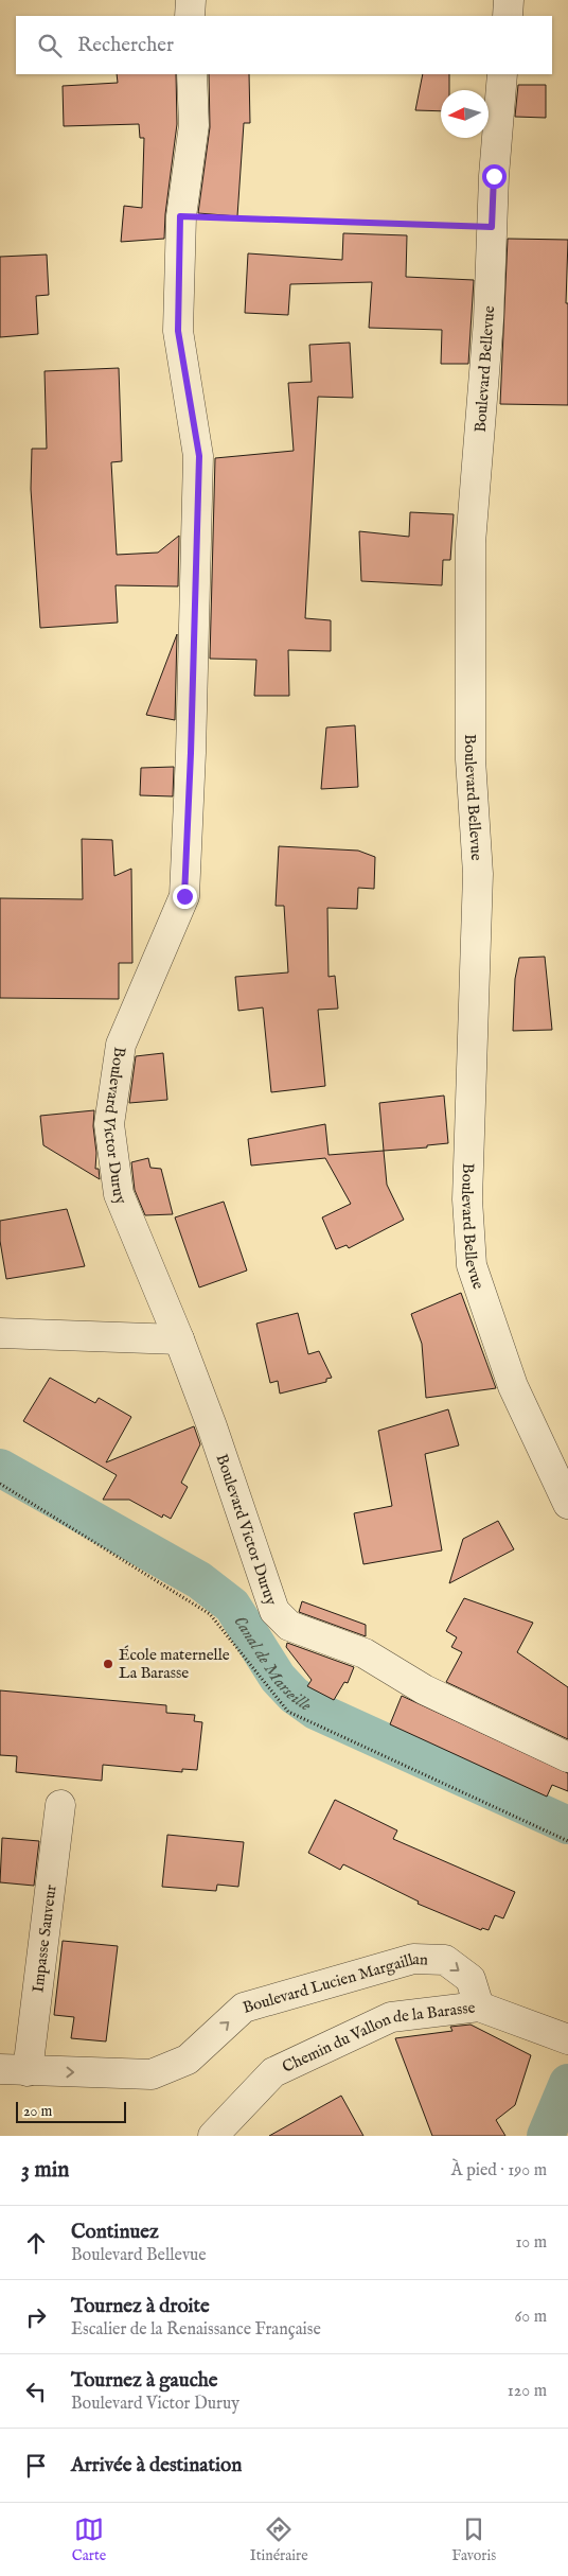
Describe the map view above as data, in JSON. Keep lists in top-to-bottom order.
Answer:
{
  "streets": {
    "street": [
      "Boulevard Bellevue",
      "Boulevard Victor Duruy",
      "Impasse Sauveur",
      "Boulevard Lucien Margaillan",
      "Chemin du Vallon de la Barasse"
    ]
  },
  "crossings": [
    ["Impasse Sauveur", "Boulevard Lucien Margaillan"],
    ["Boulevard Lucien Margaillan", "Chemin du Vallon de la Barasse"]
  ],
  "one_way": ["Boulevard Lucien Margaillan"],
  "water": ["Canal de Marseille"],
  "places": ["École maternelle La Barasse"],
  "scale_bar": "20 m",
  "north": "left",
  "page": {
    "search": "Rechercher",
    "scale": "20 m",
    "heading": ["3 min", "À pied · 190 m"],
    "list": [
      ["Continuez", "Boulevard Bellevue", "10 m"],
      ["Tournez à droite", "Escalier de la Renaissance Française", "60 m"],
      ["Tournez à gauche", "Boulevard Victor Duruy", "120 m"],
      "Arrivée à destination"
    ],
    "nav": ["Carte", "Itinéraire", "Favoris"]
  }
}
